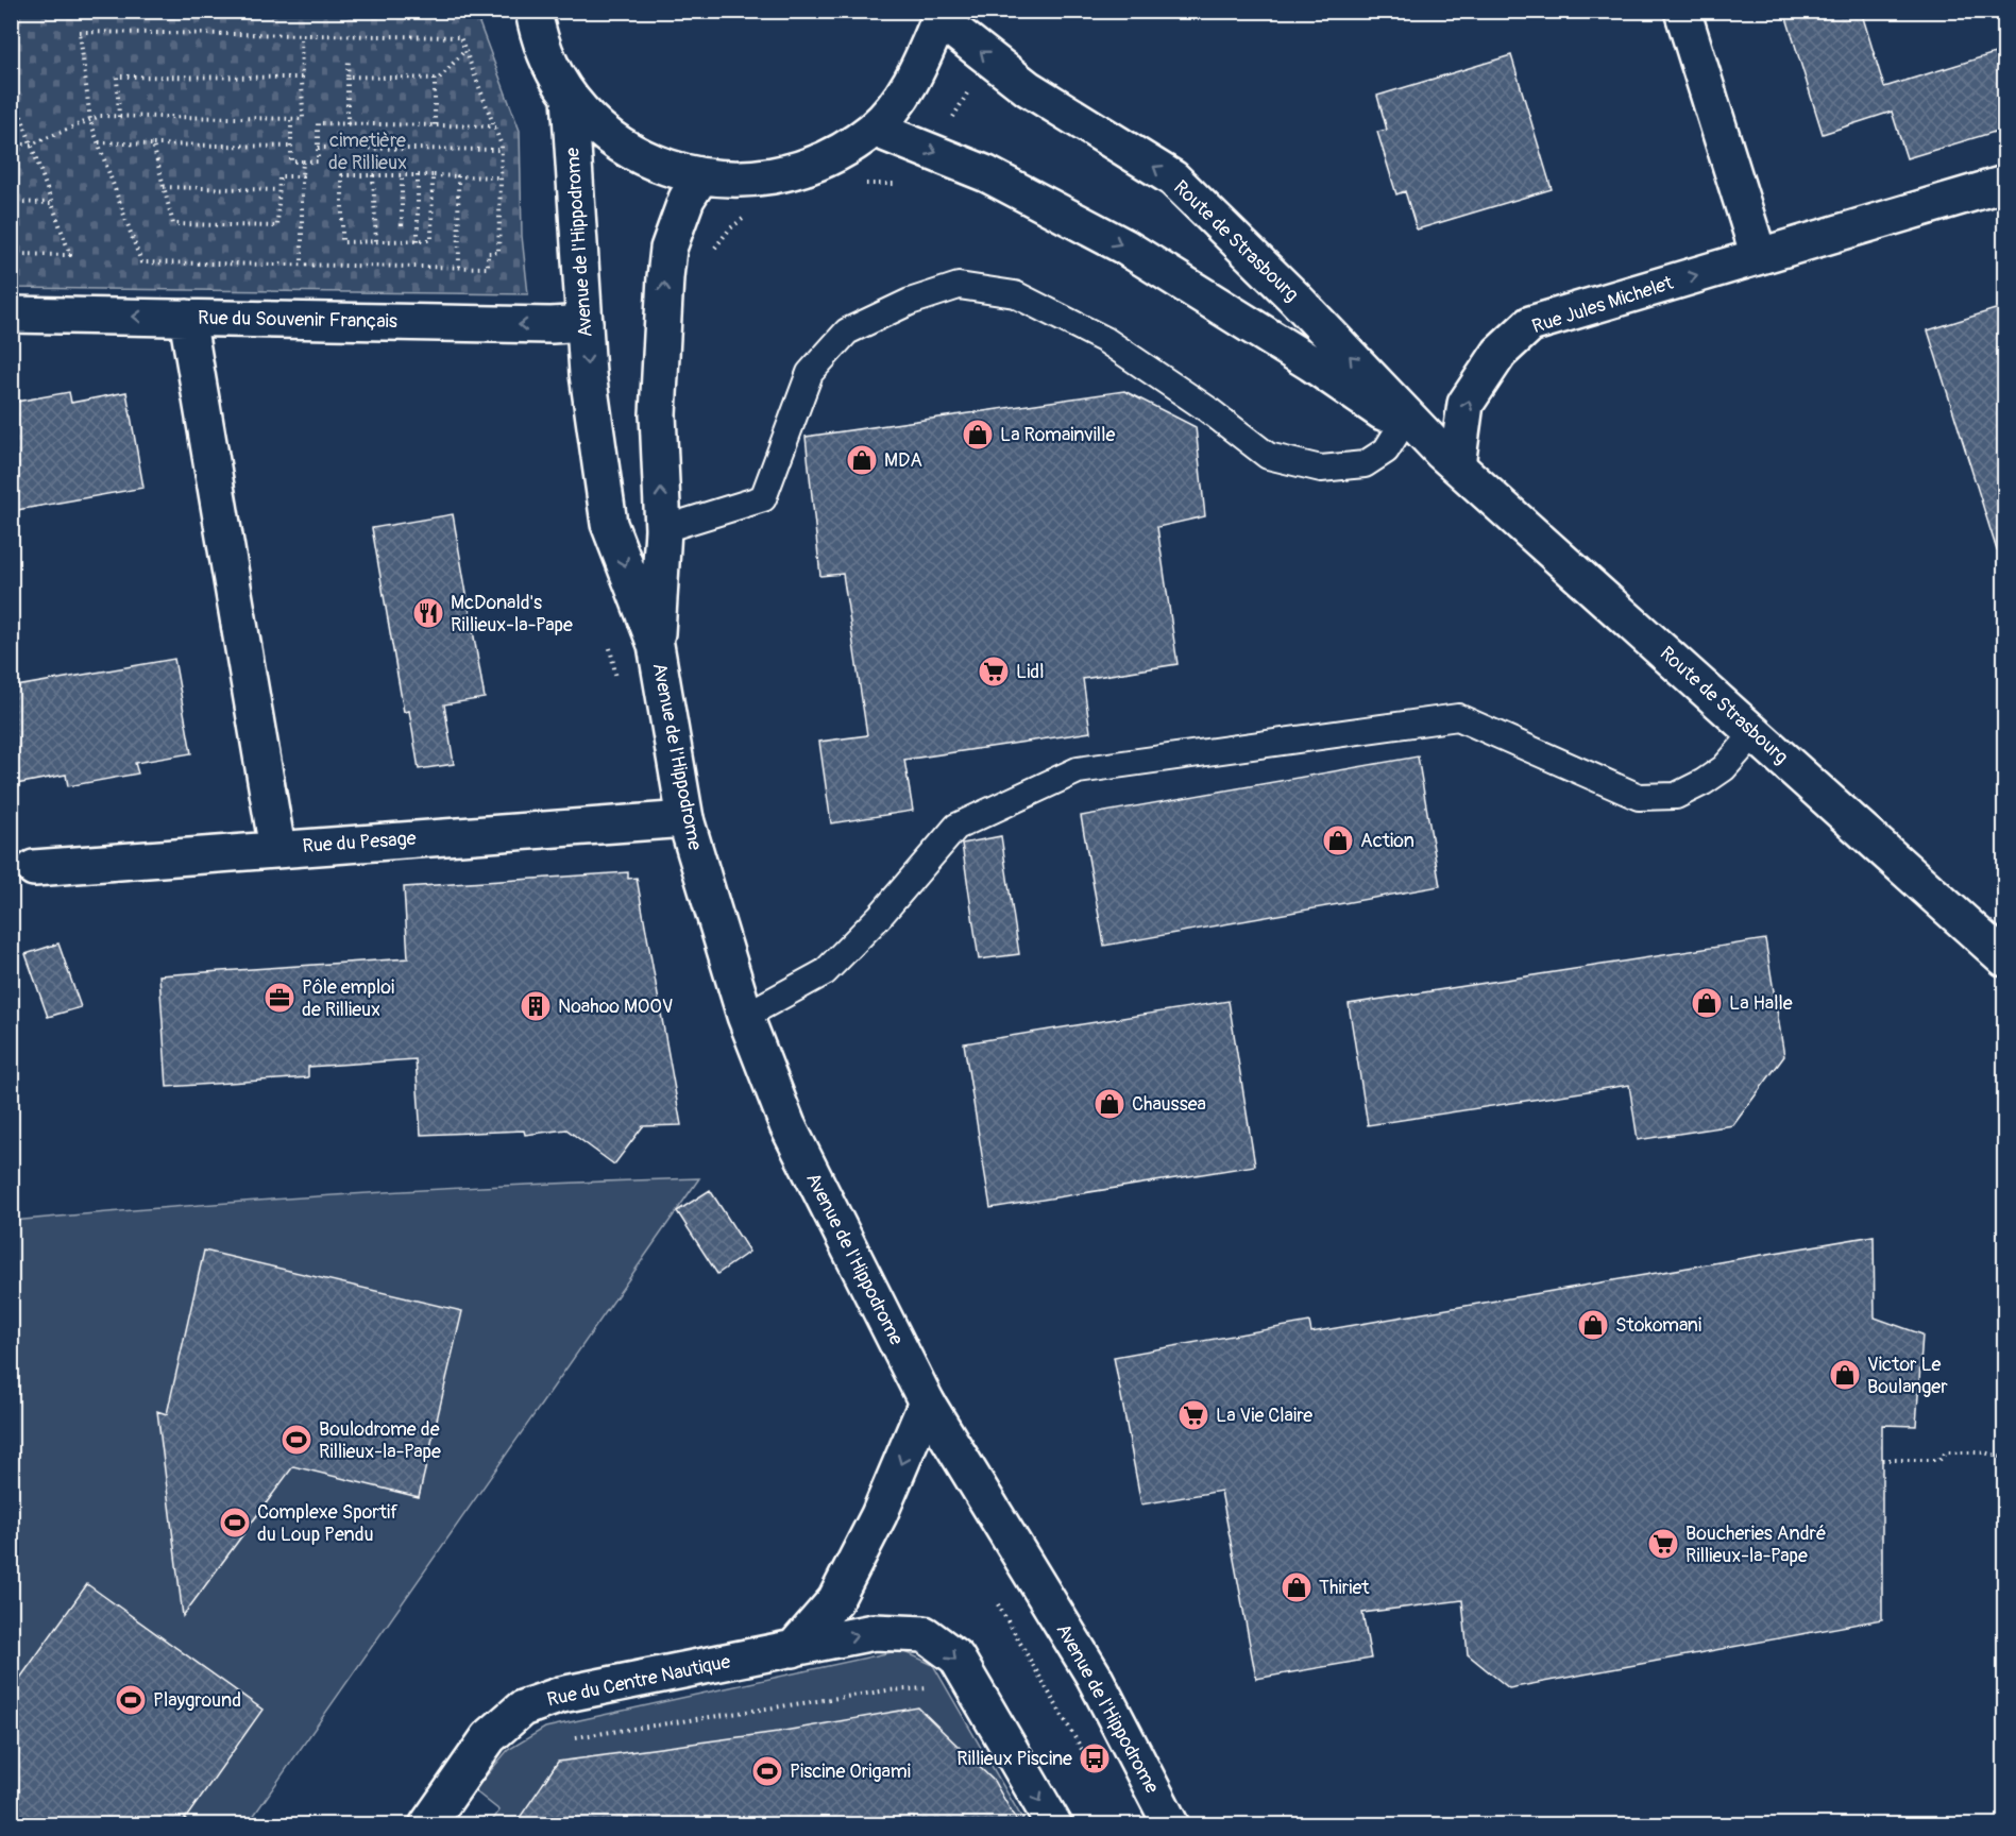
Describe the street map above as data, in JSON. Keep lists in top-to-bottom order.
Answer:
{
  "streets": {
    "main road": [
      "Route de Strasbourg",
      "Avenue de l'Hippodrome",
      "Rue Jules Michelet",
      "Rue du Souvenir Français",
      "Rue du Pesage",
      "Rue du Centre Nautique"
    ]
  },
  "crossings": [
    ["Route de Strasbourg", "Rue Jules Michelet"],
    ["Avenue de l'Hippodrome", "Rue du Souvenir Français"],
    ["Avenue de l'Hippodrome", "Rue du Pesage"]
  ],
  "one_way": ["Rue Jules Michelet", "Rue du Souvenir Français", "Rue du Centre Nautique"],
  "parks": ["cimetière de Rillieux"],
  "places": {
    "shop": [
      "La Romainville",
      "MDA",
      "Action",
      "La Halle",
      "Chaussea",
      "Stokomani",
      "Victor Le Boulanger",
      "Thiriet"
    ],
    "restaurant": ["McDonald's Rillieux-la-Pape"],
    "supermarket": ["Lidl", "La Vie Claire", "Boucheries André Rillieux-la-Pape"],
    "office": ["Pôle emploi de Rillieux"],
    "building": ["Noahoo MOOV"],
    "sports": [
      "Boulodrome de Rillieux-la-Pape",
      "Complexe Sportif du Loup Pendu",
      "Playground",
      "Piscine Origami"
    ],
    "bus stop": ["Rillieux Piscine"]
  }
}
